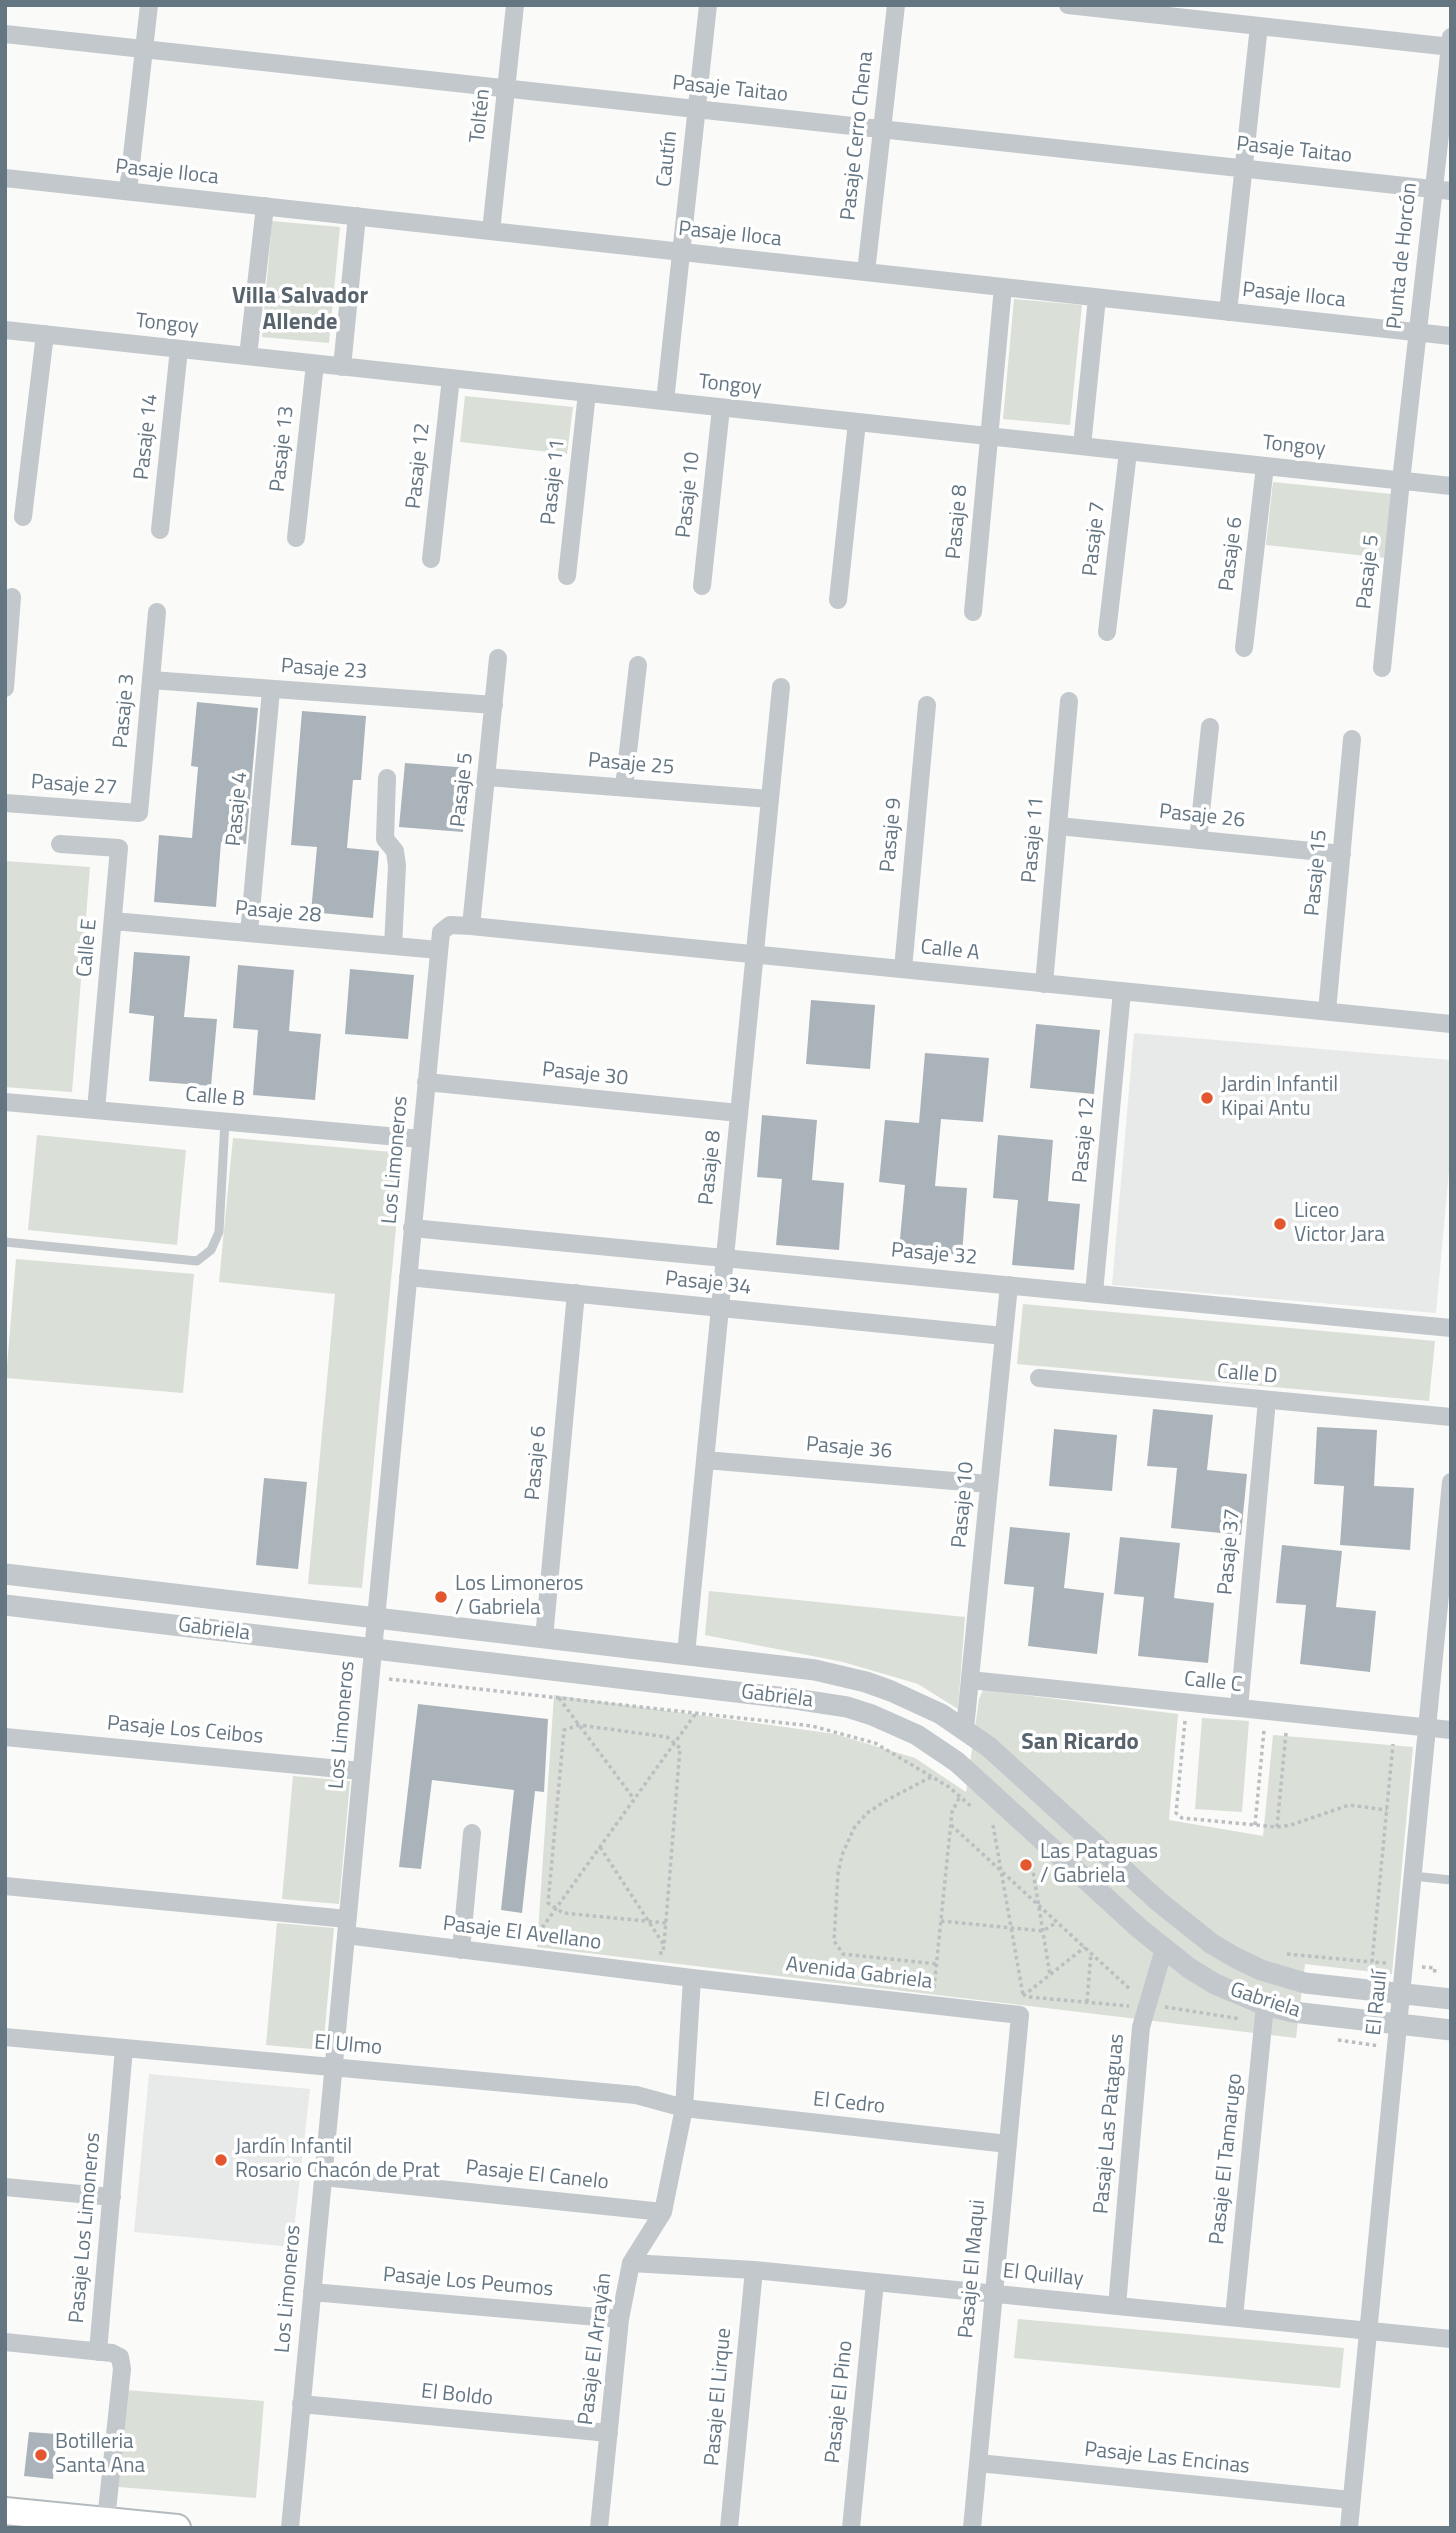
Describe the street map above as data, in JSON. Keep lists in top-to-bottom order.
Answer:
{
  "streets": {
    "street": [
      "Pasaje Taitao",
      "Toltén",
      "Pasaje Cerro Chena",
      "Cautín",
      "Pasaje Iloca",
      "Punta de Horcón",
      "Tongoy",
      "Pasaje 14",
      "Pasaje 13",
      "Pasaje 12",
      "Pasaje 11",
      "Pasaje 10",
      "Pasaje 8",
      "Pasaje 7",
      "Pasaje 6",
      "Pasaje 5",
      "Pasaje 23",
      "Pasaje 3",
      "Pasaje 25",
      "Pasaje 27",
      "Pasaje 4",
      "Pasaje 26",
      "Pasaje 9",
      "Pasaje 15",
      "Pasaje 28",
      "Calle E",
      "Calle A",
      "Pasaje 30",
      "Calle B",
      "Los Limoneros",
      "Pasaje 32",
      "Pasaje 34",
      "Calle D",
      "Pasaje 36",
      "Pasaje 37",
      "Gabriela",
      "Calle C",
      "Pasaje Los Ceibos",
      "Pasaje El Avellano",
      "Avenida Gabriela",
      "El Raulí",
      "El Ulmo",
      "El Cedro",
      "Pasaje Las Pataguas",
      "Pasaje El Tamarugo",
      "Pasaje El Canelo",
      "Pasaje Los Limoneros",
      "Pasaje El Maqui",
      "El Quillay",
      "Pasaje Los Peumos",
      "Pasaje El Arrayán",
      "El Boldo",
      "Pasaje El Lirque",
      "Pasaje El Pino",
      "Pasaje Las Encinas"
    ]
  },
  "crossings": [
    ["Pasaje Taitao", "Toltén"],
    ["Pasaje Taitao", "Pasaje Cerro Chena"],
    ["Pasaje Taitao", "Cautín"],
    ["Pasaje Taitao", "Punta de Horcón"],
    ["Toltén", "Pasaje Iloca"],
    ["Pasaje Cerro Chena", "Pasaje Iloca"],
    ["Cautín", "Pasaje Iloca"],
    ["Cautín", "Tongoy"],
    ["Pasaje Iloca", "Punta de Horcón"],
    ["Punta de Horcón", "Tongoy"],
    ["Punta de Horcón", "Pasaje 5"],
    ["Tongoy", "Pasaje 14"],
    ["Tongoy", "Pasaje 13"],
    ["Tongoy", "Pasaje 12"],
    ["Tongoy", "Pasaje 11"],
    ["Tongoy", "Pasaje 10"],
    ["Tongoy", "Pasaje 8"],
    ["Tongoy", "Pasaje 7"],
    ["Tongoy", "Pasaje 6"],
    ["Tongoy", "Pasaje 5"],
    ["Pasaje 12", "Calle A"],
    ["Pasaje 12", "Pasaje 32"],
    ["Pasaje 11", "Pasaje 26"],
    ["Pasaje 11", "Calle A"],
    ["Pasaje 10", "Pasaje 32"],
    ["Pasaje 10", "Pasaje 34"],
    ["Pasaje 10", "Pasaje 36"],
    ["Pasaje 10", "Gabriela"],
    ["Pasaje 10", "Calle C"],
    ["Pasaje 8", "Pasaje 25"],
    ["Pasaje 8", "Calle A"],
    ["Pasaje 8", "Pasaje 30"],
    ["Pasaje 8", "Pasaje 32"],
    ["Pasaje 8", "Pasaje 34"],
    ["Pasaje 8", "Pasaje 36"],
    ["Pasaje 8", "Gabriela"],
    ["Pasaje 6", "Pasaje 34"],
    ["Pasaje 6", "Gabriela"],
    ["Pasaje 5", "Pasaje 23"],
    ["Pasaje 5", "Pasaje 25"],
    ["Pasaje 5", "Calle A"],
    ["Pasaje 23", "Pasaje 3"],
    ["Pasaje 23", "Pasaje 4"],
    ["Pasaje 3", "Pasaje 27"],
    ["Pasaje 4", "Pasaje 28"],
    ["Pasaje 26", "Pasaje 15"],
    ["Pasaje 9", "Calle A"],
    ["Pasaje 15", "Calle A"],
    ["Pasaje 28", "Calle E"],
    ["Pasaje 28", "Los Limoneros"],
    ["Calle E", "Calle B"],
    ["Calle A", "Los Limoneros"],
    ["Pasaje 30", "Los Limoneros"],
    ["Calle B", "Los Limoneros"],
    ["Los Limoneros", "Pasaje 32"],
    ["Los Limoneros", "Pasaje 34"],
    ["Los Limoneros", "Gabriela"],
    ["Los Limoneros", "Pasaje Los Ceibos"],
    ["Los Limoneros", "Pasaje El Avellano"],
    ["Los Limoneros", "El Ulmo"],
    ["Los Limoneros", "Pasaje El Canelo"],
    ["Los Limoneros", "Pasaje Los Peumos"],
    ["Los Limoneros", "El Boldo"],
    ["Calle D", "Pasaje 37"],
    ["Pasaje 37", "Calle C"],
    ["Gabriela", "El Raulí"],
    ["Gabriela", "Pasaje Las Pataguas"],
    ["Gabriela", "Pasaje El Tamarugo"],
    ["Calle C", "El Raulí"],
    ["Pasaje El Avellano", "Avenida Gabriela"],
    ["Pasaje El Avellano", "Pasaje El Arrayán"],
    ["Avenida Gabriela", "Pasaje El Maqui"],
    ["Avenida Gabriela", "Pasaje El Arrayán"],
    ["El Raulí", "El Quillay"],
    ["El Raulí", "Pasaje Las Encinas"],
    ["El Ulmo", "El Cedro"],
    ["El Ulmo", "Pasaje Los Limoneros"],
    ["El Ulmo", "Pasaje El Arrayán"],
    ["El Cedro", "Pasaje El Maqui"],
    ["El Cedro", "Pasaje El Arrayán"],
    ["Pasaje Las Pataguas", "El Quillay"],
    ["Pasaje El Tamarugo", "El Quillay"],
    ["Pasaje El Canelo", "Pasaje El Arrayán"],
    ["Pasaje El Maqui", "El Quillay"],
    ["Pasaje El Maqui", "Pasaje Las Encinas"],
    ["El Quillay", "Pasaje El Arrayán"],
    ["El Quillay", "Pasaje El Lirque"],
    ["El Quillay", "Pasaje El Pino"],
    ["Pasaje Los Peumos", "Pasaje El Arrayán"],
    ["Pasaje El Arrayán", "El Boldo"]
  ],
  "districts": ["Villa Salvador Allende", "San Ricardo"],
  "places": [
    "Jardin Infantil Kipai Antu",
    "Liceo Victor Jara",
    "Los Limoneros / Gabriela",
    "Las Pataguas / Gabriela",
    "Jardín Infantil Rosario Chacón de Prat",
    "Botilleria Santa Ana"
  ]
}
